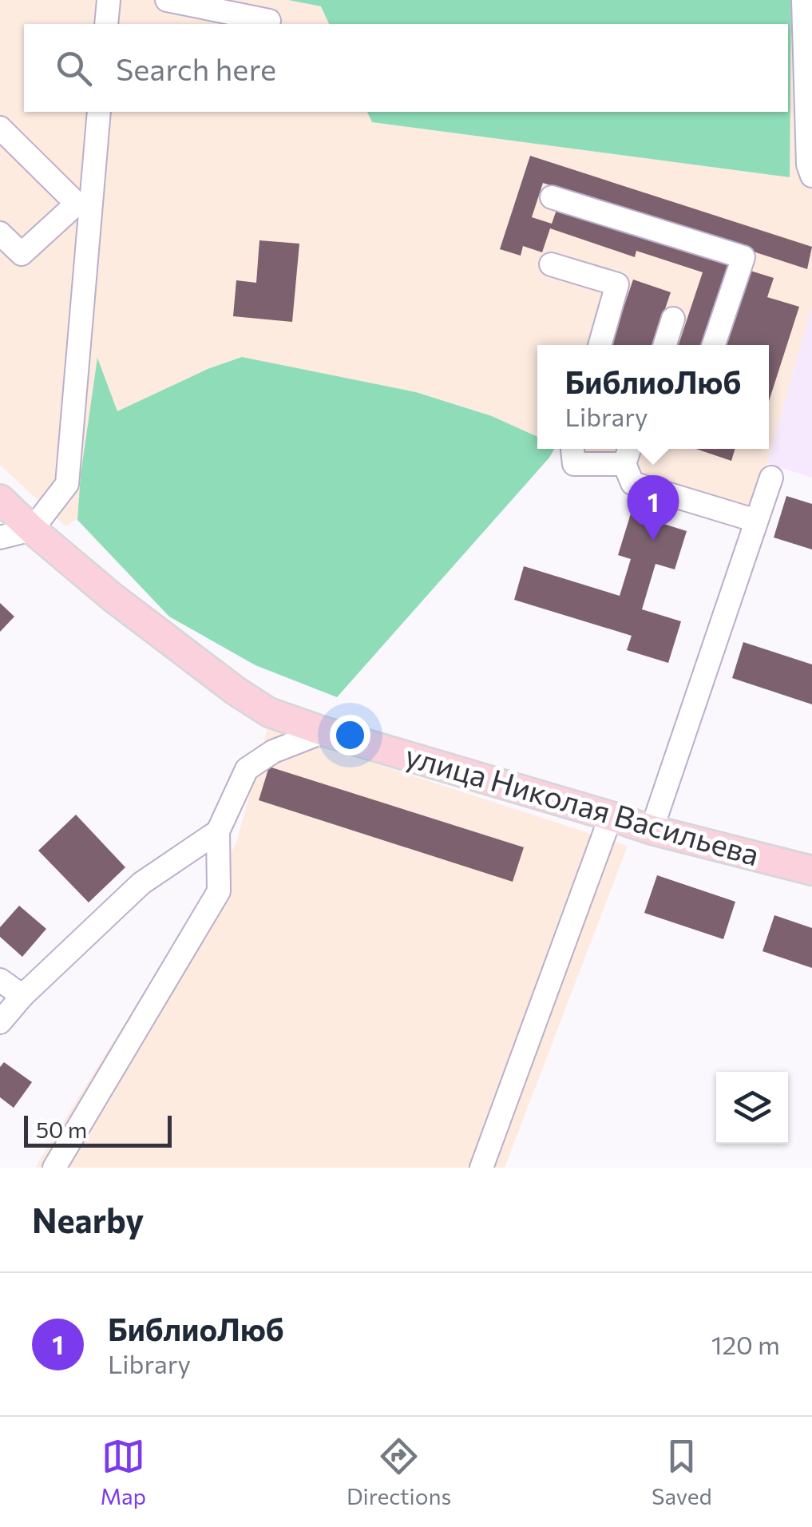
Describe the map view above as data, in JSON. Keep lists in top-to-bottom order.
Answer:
{
  "streets": {
    "main road": ["улица Николая Васильева"]
  },
  "scale_bar": "50 m",
  "page": {
    "search": "Search here",
    "popup": ["БиблиоЛюб", "Library"],
    "pins": "1",
    "scale": "50 m",
    "heading": "Nearby",
    "list": [
      {
        "mark": "1",
        "name": "БиблиоЛюб",
        "note": "Library",
        "value": "120 m"
      }
    ],
    "nav": ["Map", "Directions", "Saved"]
  }
}
